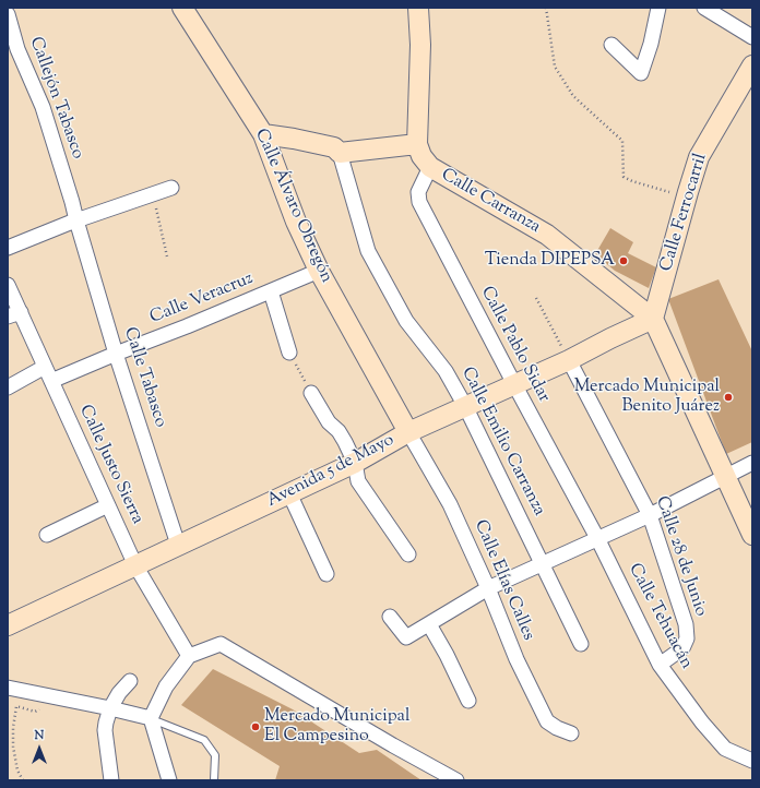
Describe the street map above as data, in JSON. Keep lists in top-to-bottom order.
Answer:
{
  "streets": {
    "street": [
      "Callejón Tabasco",
      "Calle Carranza",
      "Calle Álvaro Obregón",
      "Calle Ferrocarril",
      "Calle Veracruz",
      "Calle Pablo Sidar",
      "Calle Tabasco",
      "Calle Emilio Carranza",
      "Calle Justo Sierra",
      "Avenida 5 de Mayo",
      "Calle 28 de Junio",
      "Calle Elías Calles",
      "Calle Tehuacán"
    ]
  },
  "crossings": [
    ["Callejón Tabasco", "Calle Tabasco"],
    ["Calle Carranza", "Calle Ferrocarril"],
    ["Calle Carranza", "Calle Pablo Sidar"],
    ["Calle Carranza", "Avenida 5 de Mayo"],
    ["Calle Álvaro Obregón", "Calle Veracruz"],
    ["Calle Álvaro Obregón", "Avenida 5 de Mayo"],
    ["Calle Álvaro Obregón", "Calle Elías Calles"],
    ["Calle Ferrocarril", "Avenida 5 de Mayo"],
    ["Calle Veracruz", "Calle Tabasco"],
    ["Calle Veracruz", "Calle Justo Sierra"],
    ["Calle Pablo Sidar", "Avenida 5 de Mayo"],
    ["Calle Pablo Sidar", "Calle Tehuacán"],
    ["Calle Tabasco", "Avenida 5 de Mayo"],
    ["Calle Emilio Carranza", "Avenida 5 de Mayo"],
    ["Calle Justo Sierra", "Avenida 5 de Mayo"],
    ["Avenida 5 de Mayo", "Calle 28 de Junio"],
    ["Avenida 5 de Mayo", "Calle Elías Calles"],
    ["Calle 28 de Junio", "Calle Tehuacán"]
  ],
  "places": ["Tienda DIPEPSA", "Mercado Municipal Benito Juárez", "Mercado Municipal El Campesino"],
  "north": "top"
}
